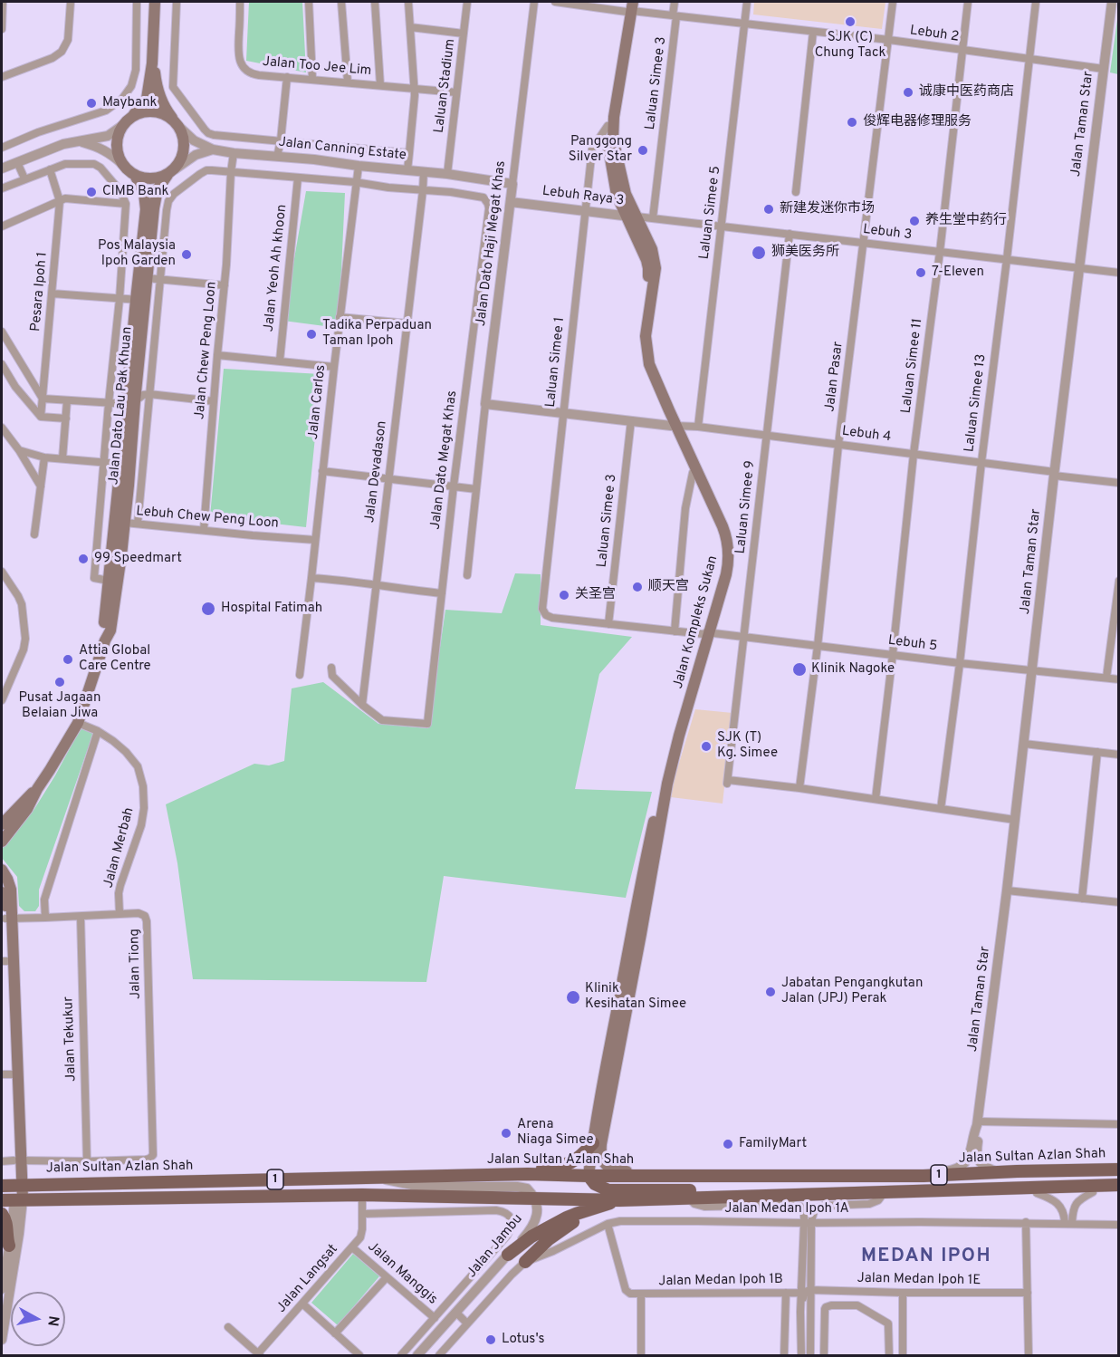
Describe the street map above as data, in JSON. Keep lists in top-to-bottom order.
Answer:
{
  "streets": {
    "main road": [
      "Jalan Dato Lau Pak Khuan",
      "Jalan Kompleks Sukan",
      "Jalan Sultan Azlan Shah",
      "1"
    ],
    "street": [
      "Lebuh 2",
      "Jalan Too Jee Lim",
      "Laluan Simee 3",
      "Laluan Stadium",
      "Jalan Taman Star",
      "Jalan Canning Estate",
      "Lebuh Raya 3",
      "Laluan Simee 5",
      "Lebuh 3",
      "Jalan Dato Haji Megat Khas",
      "Jalan Yeoh Ah khoon",
      "Pesara Ipoh 1",
      "Jalan Chew Peng Loon",
      "Laluan Simee 1",
      "Laluan Simee 11",
      "Jalan Pasar",
      "Jalan Carlos",
      "Laluan Simee 13",
      "Lebuh 4",
      "Jalan Dato Megat Khas",
      "Jalan Devadason",
      "Laluan Simee 9",
      "Lebuh Chew Peng Loon",
      "Lebuh 5",
      "Jalan Merbah",
      "Jalan Tiong",
      "Jalan Tekukur",
      "Jalan Medan Ipoh 1A",
      "Jalan Jambu",
      "Jalan Manggis",
      "Jalan Langsat",
      "Jalan Medan Ipoh 1E",
      "Jalan Medan Ipoh 1B"
    ]
  },
  "crossings": [
    ["Lebuh 2", "Laluan Simee 3"],
    ["Lebuh 2", "Jalan Taman Star"],
    ["Lebuh 2", "Laluan Simee 5"],
    ["Lebuh 2", "Laluan Simee 11"],
    ["Lebuh 2", "Jalan Pasar"],
    ["Lebuh 2", "Laluan Simee 13"],
    ["Lebuh 2", "Jalan Kompleks Sukan"],
    ["Jalan Too Jee Lim", "Laluan Stadium"],
    ["Laluan Simee 3", "Lebuh Raya 3"],
    ["Laluan Simee 3", "Lebuh 3"],
    ["Laluan Simee 3", "Lebuh 4"],
    ["Laluan Simee 3", "Lebuh 5"],
    ["Laluan Stadium", "Jalan Canning Estate"],
    ["Jalan Taman Star", "Lebuh 3"],
    ["Jalan Taman Star", "Lebuh 4"],
    ["Jalan Taman Star", "Lebuh 5"],
    ["Jalan Taman Star", "Jalan Sultan Azlan Shah"],
    ["Jalan Canning Estate", "Jalan Dato Haji Megat Khas"],
    ["Jalan Canning Estate", "Jalan Chew Peng Loon"],
    ["Jalan Canning Estate", "Jalan Carlos"],
    ["Jalan Canning Estate", "Jalan Devadason"],
    ["Lebuh Raya 3", "Lebuh 3"],
    ["Lebuh Raya 3", "Jalan Dato Haji Megat Khas"],
    ["Lebuh Raya 3", "Laluan Simee 1"],
    ["Lebuh Raya 3", "Jalan Kompleks Sukan"],
    ["Laluan Simee 5", "Lebuh 3"],
    ["Laluan Simee 5", "Lebuh 4"],
    ["Lebuh 3", "Laluan Simee 11"],
    ["Lebuh 3", "Jalan Pasar"],
    ["Lebuh 3", "Laluan Simee 13"],
    ["Lebuh 3", "Laluan Simee 9"],
    ["Jalan Dato Haji Megat Khas", "Lebuh 4"],
    ["Jalan Chew Peng Loon", "Lebuh Chew Peng Loon"],
    ["Laluan Simee 1", "Lebuh 4"],
    ["Laluan Simee 1", "Jalan Kompleks Sukan"],
    ["Laluan Simee 1", "Lebuh 5"],
    ["Laluan Simee 11", "Lebuh 4"],
    ["Laluan Simee 11", "Lebuh 5"],
    ["Jalan Pasar", "Lebuh 4"],
    ["Jalan Pasar", "Laluan Simee 9"],
    ["Jalan Pasar", "Lebuh 5"],
    ["Jalan Carlos", "Lebuh Chew Peng Loon"],
    ["Laluan Simee 13", "Lebuh 4"],
    ["Laluan Simee 13", "Lebuh 5"],
    ["Jalan Dato Lau Pak Khuan", "Lebuh Chew Peng Loon"],
    ["Jalan Dato Lau Pak Khuan", "Jalan Merbah"],
    ["Lebuh 4", "Laluan Simee 9"],
    ["Lebuh 4", "Jalan Kompleks Sukan"],
    ["Jalan Dato Megat Khas", "Jalan Devadason"],
    ["Laluan Simee 9", "Lebuh 5"],
    ["Jalan Kompleks Sukan", "Lebuh 5"],
    ["Jalan Kompleks Sukan", "Jalan Sultan Azlan Shah"],
    ["Jalan Merbah", "Jalan Tiong"],
    ["Jalan Tiong", "Jalan Tekukur"],
    ["1", "Jalan Jambu"],
    ["1", "Jalan Langsat"],
    ["Jalan Jambu", "Jalan Manggis"],
    ["Jalan Jambu", "Jalan Langsat"],
    ["Jalan Manggis", "Jalan Langsat"]
  ],
  "districts": ["MEDAN IPOH"],
  "places": [
    "SJK (C) Chung Tack",
    "诚康中医药商店",
    "Maybank",
    "俊辉电器修理服务",
    "Panggong Silver Star",
    "CIMB Bank",
    "新建发迷你市场",
    "养生堂中药行",
    "狮美医务所",
    "Pos Malaysia Ipoh Garden",
    "7-Eleven",
    "Tadika Perpaduan Taman Ipoh",
    "99 Speedmart",
    "顺天宫",
    "关圣宫",
    "Hospital Fatimah",
    "Attia Global Care Centre",
    "Klinik Nagoke",
    "Pusat Jagaan Belaian Jiwa",
    "SJK (T) Kg. Simee",
    "Jabatan Pengangkutan Jalan (JPJ) Perak",
    "Klinik Kesihatan Simee",
    "Arena Niaga Simee",
    "FamilyMart",
    "Lotus's"
  ],
  "north": "right"
}
